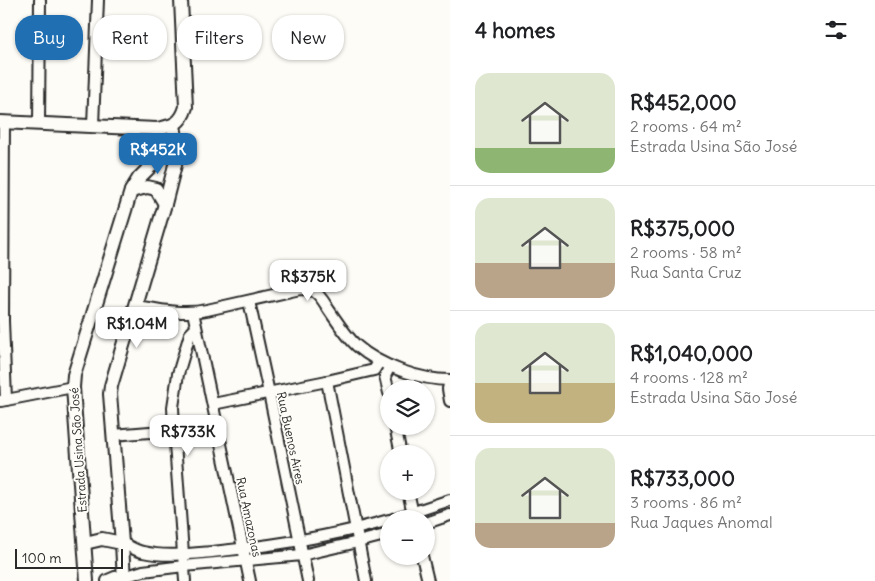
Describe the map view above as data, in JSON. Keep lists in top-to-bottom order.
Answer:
{
  "streets": {
    "main road": ["Estrada Usina São José"],
    "street": ["Rua Buenos Aires", "Rua Amazonas"]
  },
  "scale_bar": "100 m",
  "page": {
    "heading": "4 homes",
    "chip": [
      "Buy",
      "Rent",
      "Filters",
      "New"
    ],
    "list": [
      {
        "name": "R$452,000",
        "note": "2 rooms · 64 m² · Estrada Usina São José"
      },
      {
        "name": "R$375,000",
        "note": "2 rooms · 58 m² · Rua Santa Cruz"
      },
      {
        "name": "R$1,040,000",
        "note": "4 rooms · 128 m² · Estrada Usina São José"
      },
      {
        "name": "R$733,000",
        "note": "3 rooms · 86 m² · Rua Jaques Anomal"
      }
    ],
    "price": [
      "R$452K",
      "R$375K",
      "R$1.04M",
      "R$733K"
    ],
    "map_buttons": ["+", "−"],
    "scale": "100 m"
  }
}
